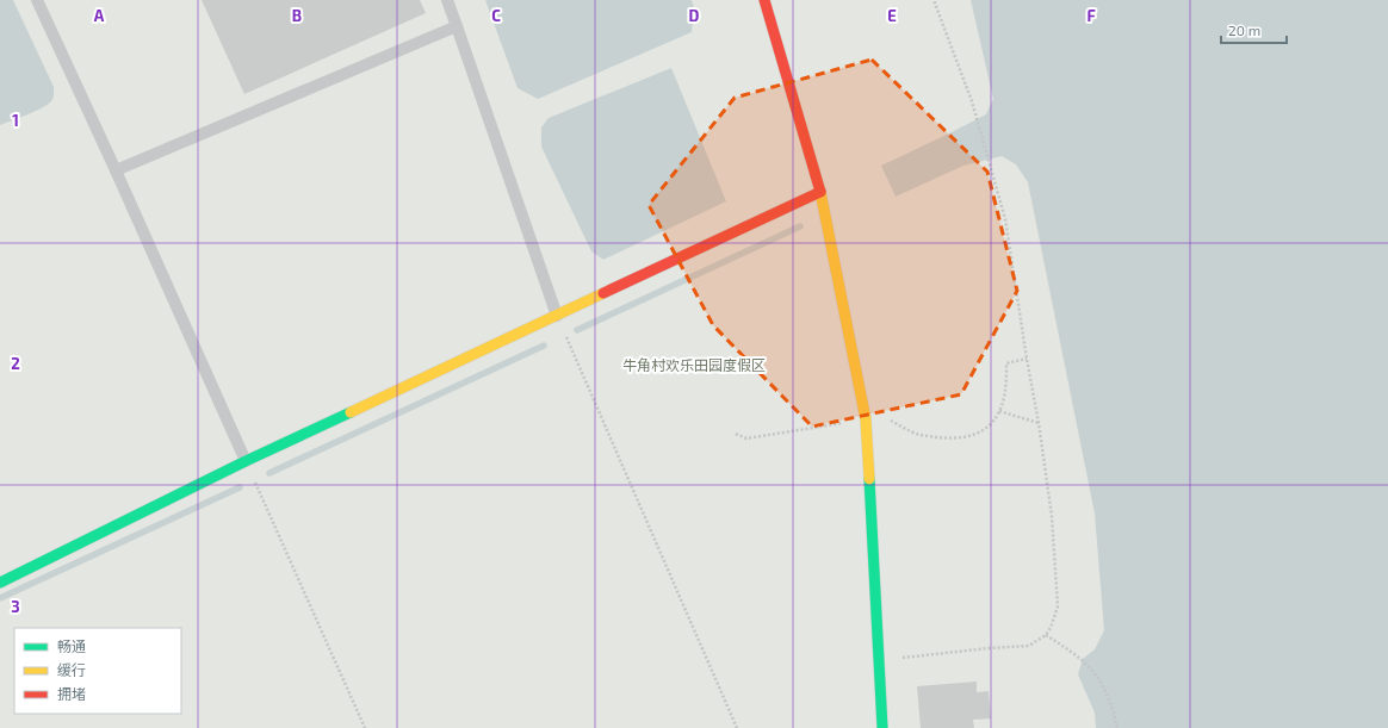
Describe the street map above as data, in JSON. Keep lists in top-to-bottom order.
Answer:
{
  "parks": ["牛角村欢乐田园度假区"],
  "legend": ["畅通", "缓行", "拥堵"],
  "scale_bar": "20 m",
  "grid": {
    "columns": [
      "A",
      "B",
      "C",
      "D",
      "E",
      "F"
    ],
    "rows": ["1", "2", "3"]
  }
}
